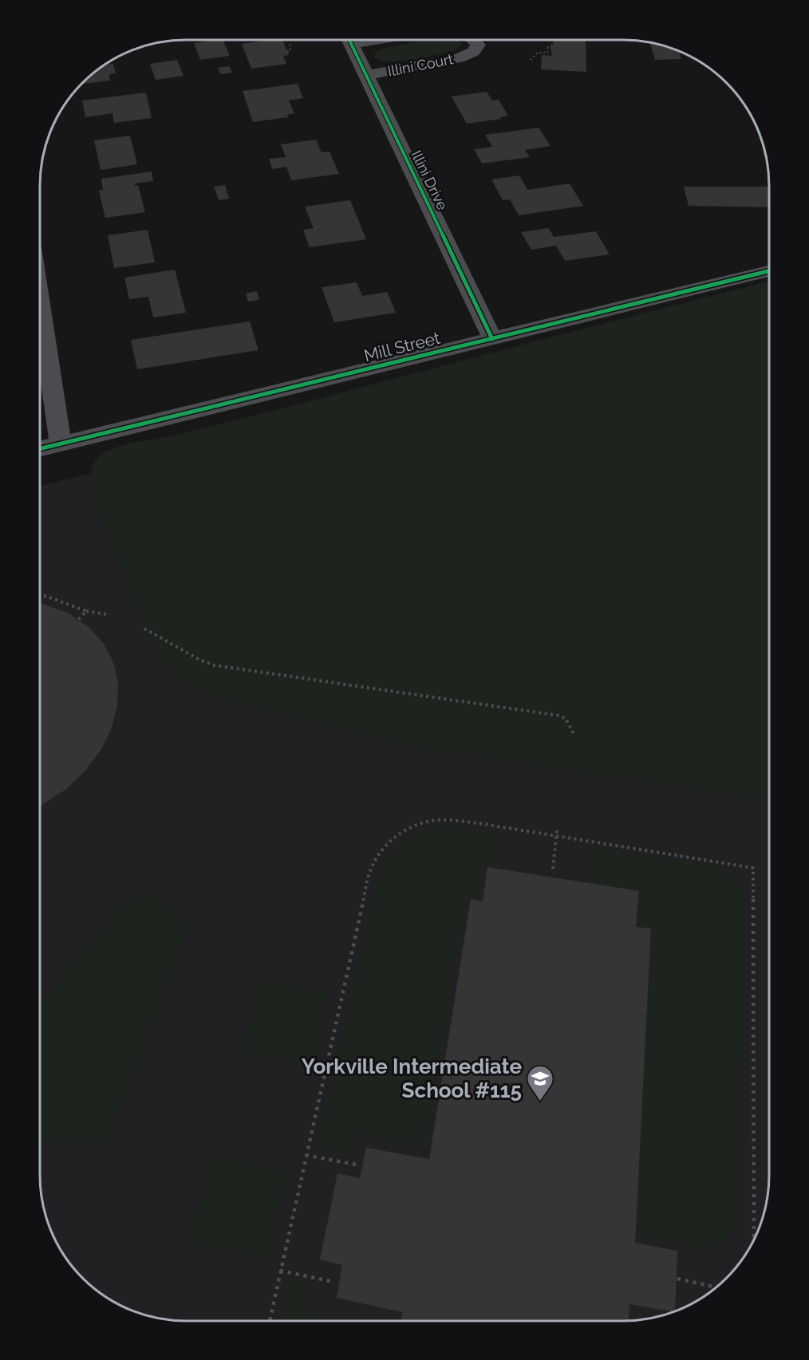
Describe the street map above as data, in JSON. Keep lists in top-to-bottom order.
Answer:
{
  "streets": {
    "street": ["Illini Court", "Illini Drive", "Mill Street"]
  },
  "crossings": [
    ["Illini Court", "Illini Drive"],
    ["Illini Drive", "Mill Street"]
  ],
  "places": {
    "school or university": ["Yorkville Intermediate School #115"]
  }
}
